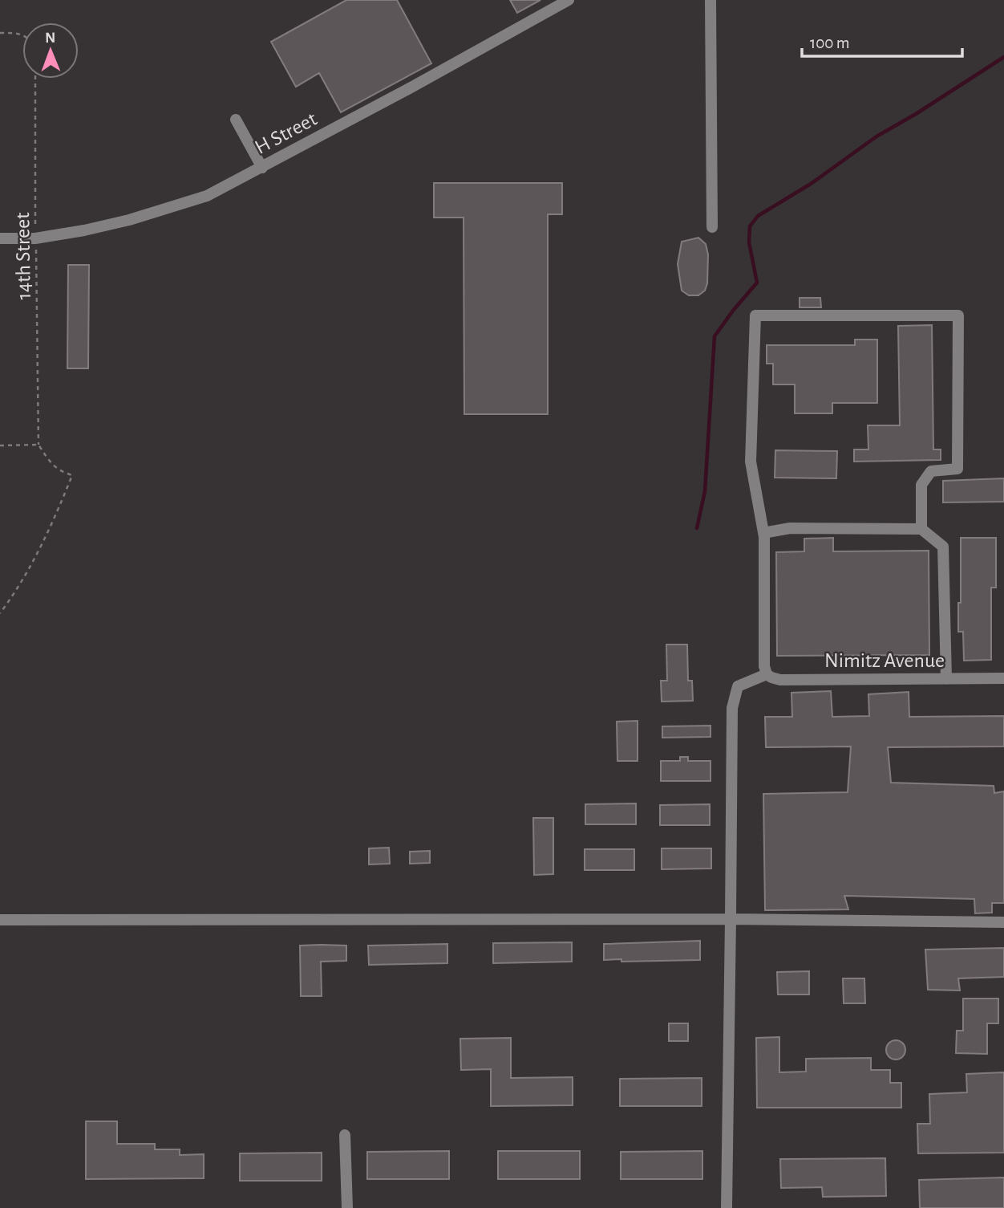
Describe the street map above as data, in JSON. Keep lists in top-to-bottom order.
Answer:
{
  "streets": {
    "street": ["H Street", "Nimitz Avenue"],
    "path": ["14th Street"]
  },
  "crossings": [
    ["H Street", "14th Street"]
  ],
  "scale_bar": "100 m",
  "north": "top"
}
